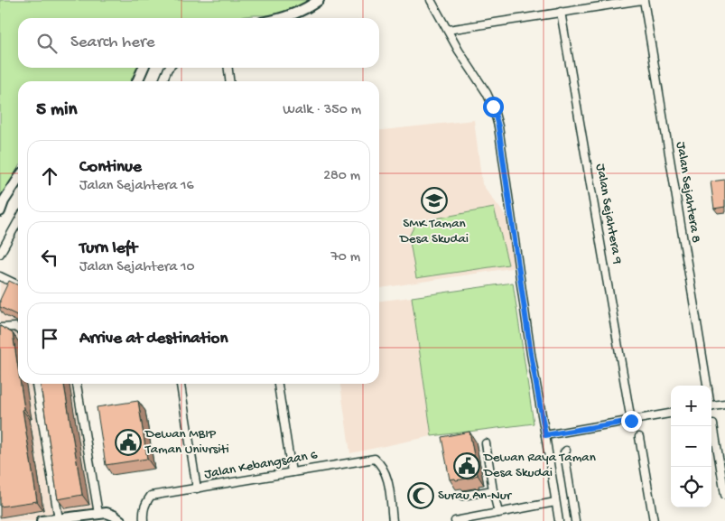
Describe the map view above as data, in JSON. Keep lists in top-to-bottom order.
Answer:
{
  "streets": {
    "street": ["Jalan Sejahtera 8", "Jalan Sejahtera 9", "Jalan Kebangsaan 6"]
  },
  "places": {
    "school or university": ["SMK Taman Desa Skudai"],
    "public building": ["Dewan MBIP Taman Univrsiti", "Dewan Raya Taman Desa Skudai"],
    "mosque": ["Surau An-Nur"]
  },
  "page": {
    "search": "Search here",
    "heading": ["5 min", "Walk · 350 m"],
    "list": [
      ["Continue", "Jalan Sejahtera 16", "280 m"],
      ["Turn left", "Jalan Sejahtera 10", "70 m"],
      "Arrive at destination"
    ],
    "map_buttons": ["+", "−"]
  }
}
